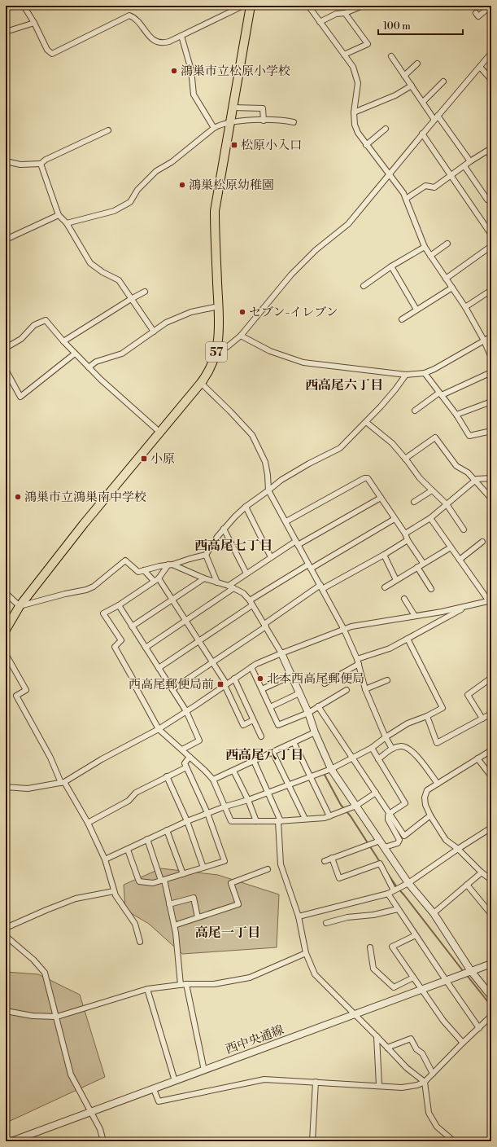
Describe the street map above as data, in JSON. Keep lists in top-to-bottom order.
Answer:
{
  "streets": {
    "main road": ["57"],
    "street": ["西中央通線"]
  },
  "districts": [
    "西高尾六丁目",
    "西高尾七丁目",
    "西高尾八丁目",
    "高尾一丁目"
  ],
  "places": {
    "other": [
      "鴻巣市立松原小学校",
      "鴻巣松原幼稚園",
      "セブン-イレブン",
      "鴻巣市立鴻巣南中学校",
      "北本西高尾郵便局"
    ],
    "transit": ["松原小入口", "小原", "西高尾郵便局前"]
  },
  "scale_bar": "100 m"
}
